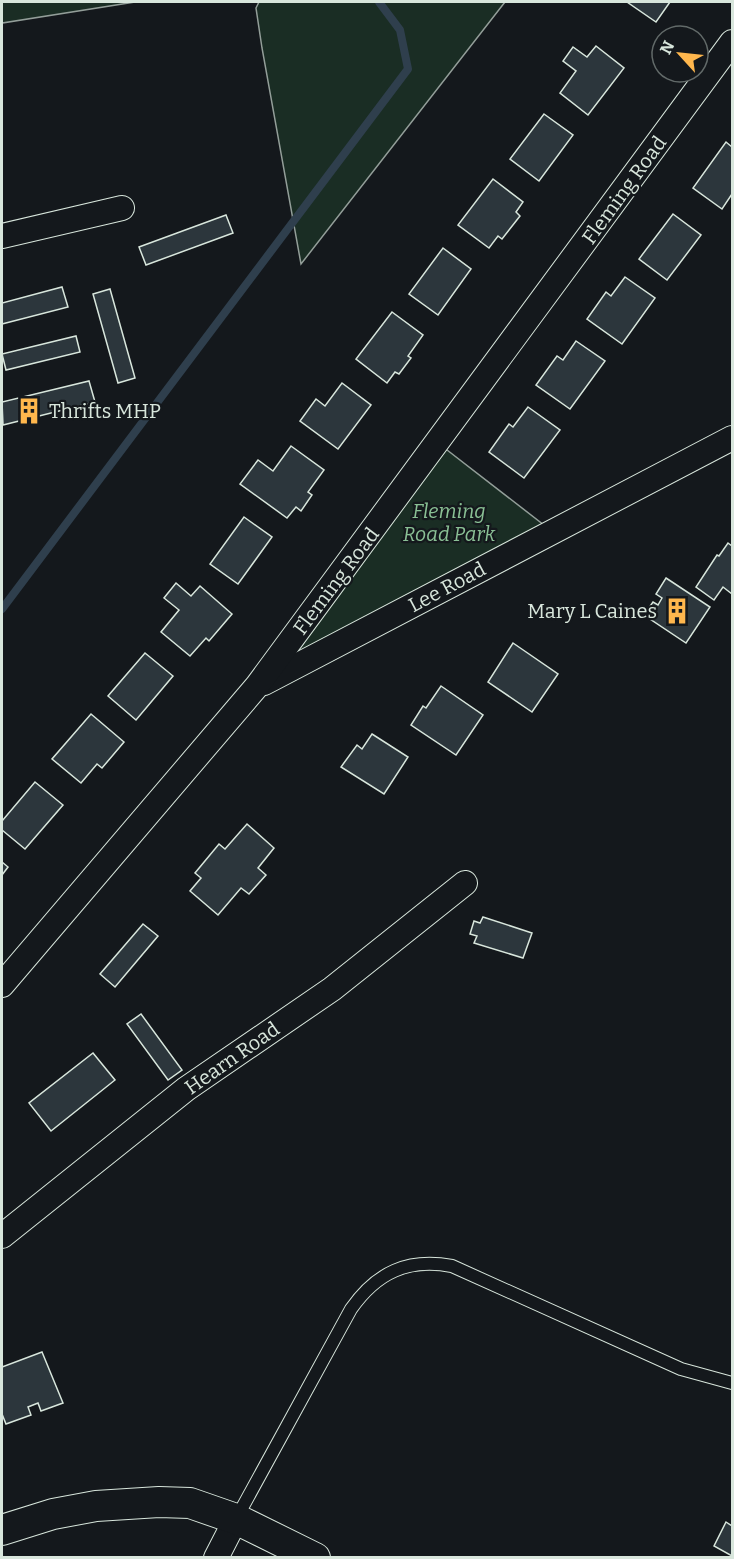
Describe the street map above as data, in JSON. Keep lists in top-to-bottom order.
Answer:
{
  "streets": {
    "street": ["Fleming Road", "Lee Road", "Hearn Road"]
  },
  "crossings": [
    ["Fleming Road", "Lee Road"]
  ],
  "parks": ["Fleming Road Park"],
  "places": {
    "building": ["Thrifts MHP", "Mary L Caines"]
  },
  "north": "top left"
}
